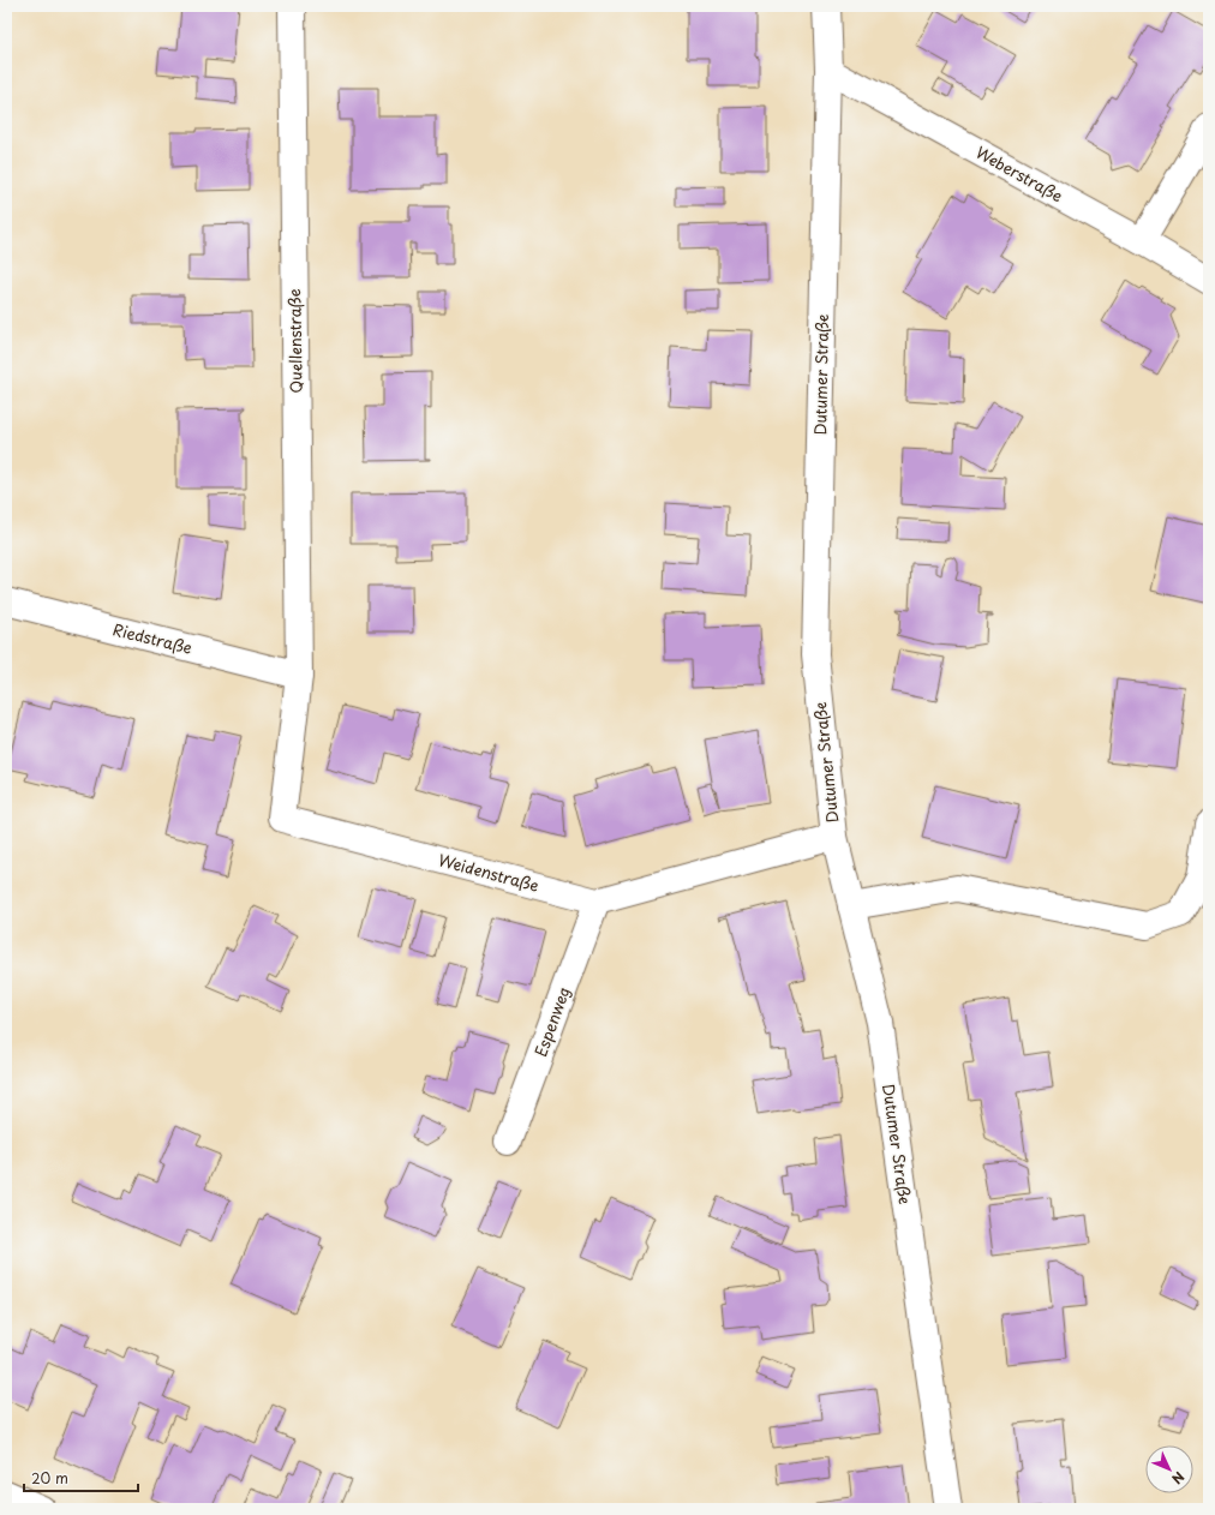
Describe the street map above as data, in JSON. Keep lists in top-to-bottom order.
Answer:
{
  "streets": {
    "street": [
      "Weberstraße",
      "Quellenstraße",
      "Dutumer Straße",
      "Riedstraße",
      "Weidenstraße",
      "Espenweg"
    ]
  },
  "crossings": [
    ["Weberstraße", "Dutumer Straße"],
    ["Quellenstraße", "Riedstraße"],
    ["Quellenstraße", "Weidenstraße"],
    ["Dutumer Straße", "Weidenstraße"],
    ["Riedstraße", "Weidenstraße"],
    ["Weidenstraße", "Espenweg"]
  ],
  "scale_bar": "20 m",
  "north": "bottom right"
}
